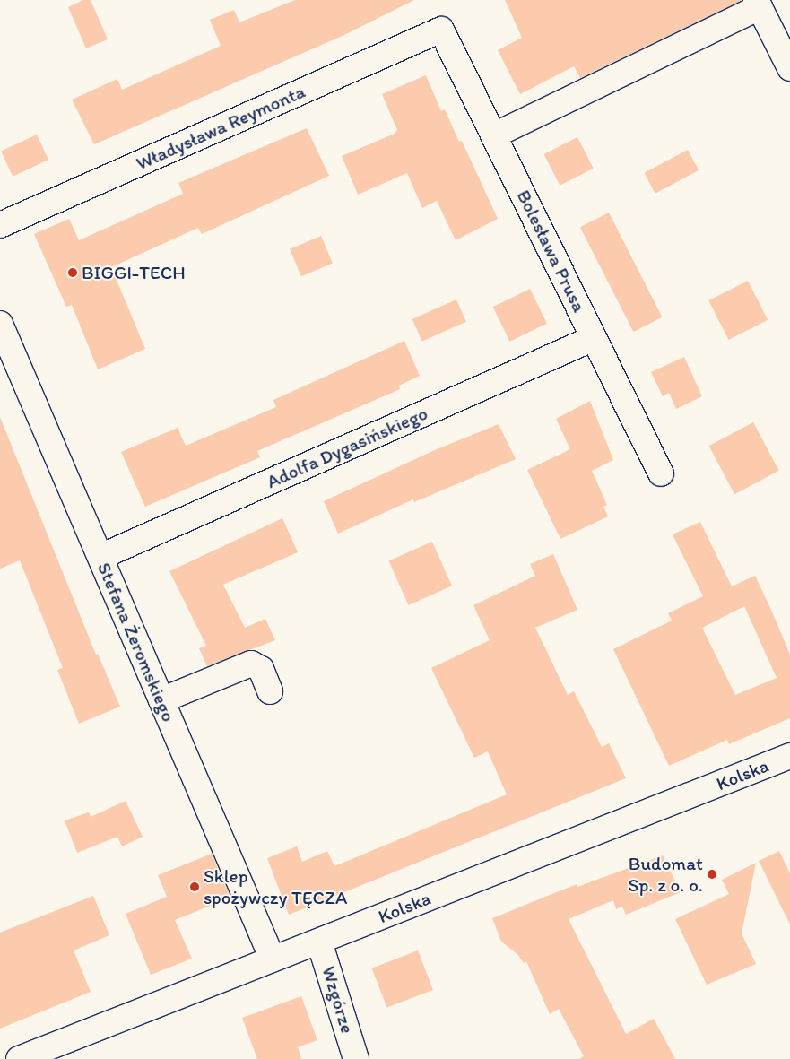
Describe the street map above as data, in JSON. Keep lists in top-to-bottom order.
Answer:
{
  "streets": {
    "street": [
      "Władysława Reymonta",
      "Bolesława Prusa",
      "Adolfa Dygasińskiego",
      "Stefana Żeromskiego",
      "Kolska",
      "Wzgórze"
    ]
  },
  "crossings": [
    ["Władysława Reymonta", "Bolesława Prusa"],
    ["Bolesława Prusa", "Adolfa Dygasińskiego"],
    ["Adolfa Dygasińskiego", "Stefana Żeromskiego"],
    ["Stefana Żeromskiego", "Kolska"],
    ["Kolska", "Wzgórze"]
  ],
  "places": ["BIGGI-TECH", "Budomat Sp. z o. o.", "Sklep spożywczy TĘCZA"]
}
